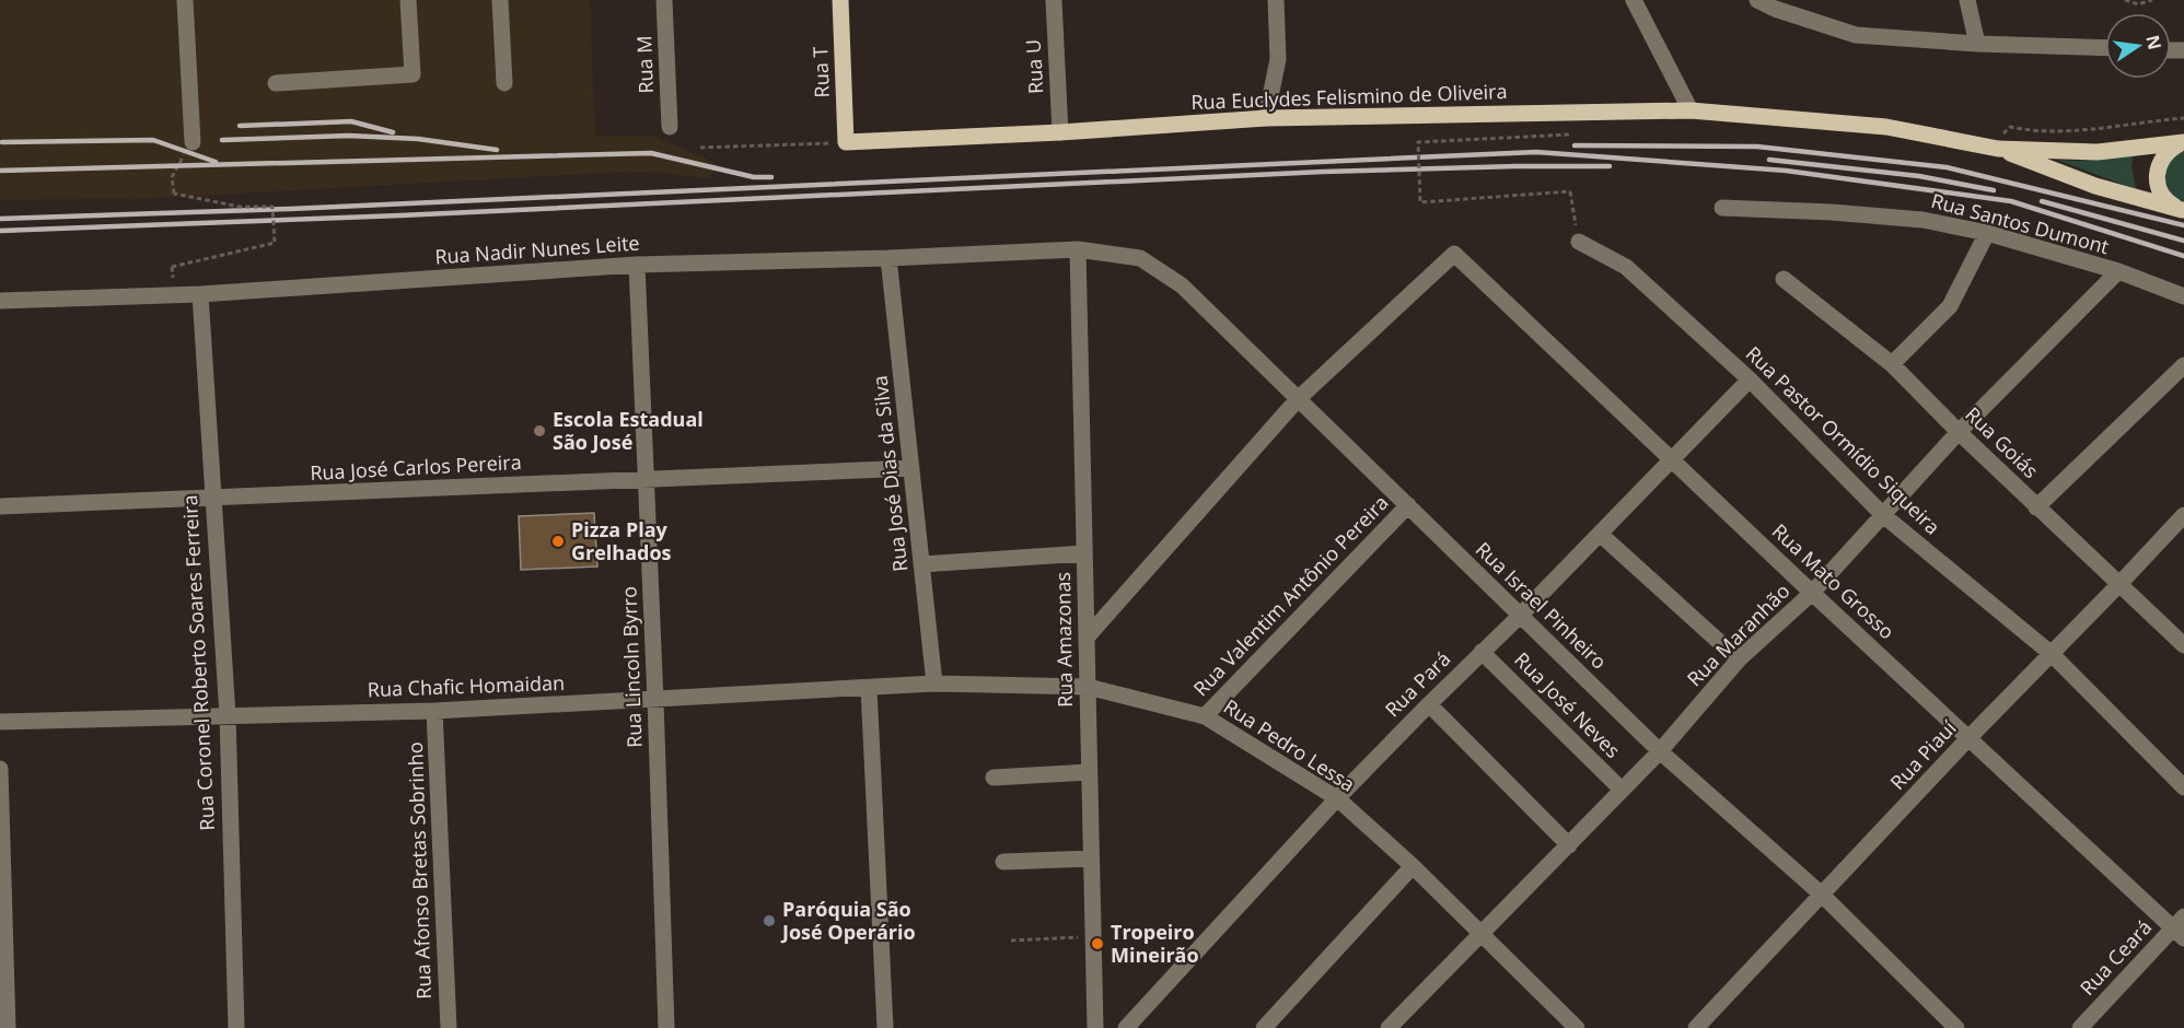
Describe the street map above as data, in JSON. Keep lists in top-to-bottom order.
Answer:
{
  "streets": {
    "main road": ["Rua T", "Rua Euclydes Felismino de Oliveira"],
    "street": [
      "Rua M",
      "Rua U",
      "Rua Santos Dumont",
      "Rua Nadir Nunes Leite",
      "Rua Pastor Ormídio Siqueira",
      "Rua Goiás",
      "Rua José Carlos Pereira",
      "Rua José Dias da Silva",
      "Rua Mato Grosso",
      "Rua Valentim Antônio Pereira",
      "Rua Israel Pinheiro",
      "Rua Maranhão",
      "Rua Amazonas",
      "Rua Coronel Roberto Soares Ferreira",
      "Rua Lincoln Byrro",
      "Rua Pará",
      "Rua Chafic Homaidan",
      "Rua José Neves",
      "Rua Pedro Lessa",
      "Rua Piauí",
      "Rua Afonso Bretas Sobrinho",
      "Rua Ceará"
    ]
  },
  "crossings": [
    ["Rua U", "Rua Euclydes Felismino de Oliveira"],
    ["Rua T", "Rua Euclydes Felismino de Oliveira"],
    ["Rua Santos Dumont", "Rua Maranhão"],
    ["Rua Nadir Nunes Leite", "Rua José Dias da Silva"],
    ["Rua Nadir Nunes Leite", "Rua Israel Pinheiro"],
    ["Rua Nadir Nunes Leite", "Rua Amazonas"],
    ["Rua Nadir Nunes Leite", "Rua Coronel Roberto Soares Ferreira"],
    ["Rua Nadir Nunes Leite", "Rua Lincoln Byrro"],
    ["Rua Pastor Ormídio Siqueira", "Rua Maranhão"],
    ["Rua Pastor Ormídio Siqueira", "Rua Pará"],
    ["Rua Pastor Ormídio Siqueira", "Rua Piauí"],
    ["Rua Goiás", "Rua Maranhão"],
    ["Rua Goiás", "Rua Piauí"],
    ["Rua José Carlos Pereira", "Rua José Dias da Silva"],
    ["Rua José Carlos Pereira", "Rua Coronel Roberto Soares Ferreira"],
    ["Rua José Carlos Pereira", "Rua Lincoln Byrro"],
    ["Rua José Dias da Silva", "Rua Chafic Homaidan"],
    ["Rua José Dias da Silva", "Rua Pedro Lessa"],
    ["Rua Mato Grosso", "Rua Israel Pinheiro"],
    ["Rua Mato Grosso", "Rua Maranhão"],
    ["Rua Mato Grosso", "Rua Pará"],
    ["Rua Mato Grosso", "Rua Piauí"],
    ["Rua Mato Grosso", "Rua Ceará"],
    ["Rua Valentim Antônio Pereira", "Rua Israel Pinheiro"],
    ["Rua Valentim Antônio Pereira", "Rua Pedro Lessa"],
    ["Rua Israel Pinheiro", "Rua Maranhão"],
    ["Rua Israel Pinheiro", "Rua Amazonas"],
    ["Rua Israel Pinheiro", "Rua Pará"],
    ["Rua Israel Pinheiro", "Rua Piauí"],
    ["Rua Maranhão", "Rua José Neves"],
    ["Rua Maranhão", "Rua Pedro Lessa"],
    ["Rua Amazonas", "Rua Pedro Lessa"],
    ["Rua Coronel Roberto Soares Ferreira", "Rua Chafic Homaidan"],
    ["Rua Lincoln Byrro", "Rua Chafic Homaidan"],
    ["Rua Pará", "Rua José Neves"],
    ["Rua Pará", "Rua Pedro Lessa"],
    ["Rua Chafic Homaidan", "Rua Pedro Lessa"],
    ["Rua Chafic Homaidan", "Rua Afonso Bretas Sobrinho"]
  ],
  "places": [
    "Escola Estadual São José",
    "Pizza Play Grelhados",
    "Paróquia São José Operário",
    "Tropeiro Mineirão"
  ],
  "north": "right"
}
